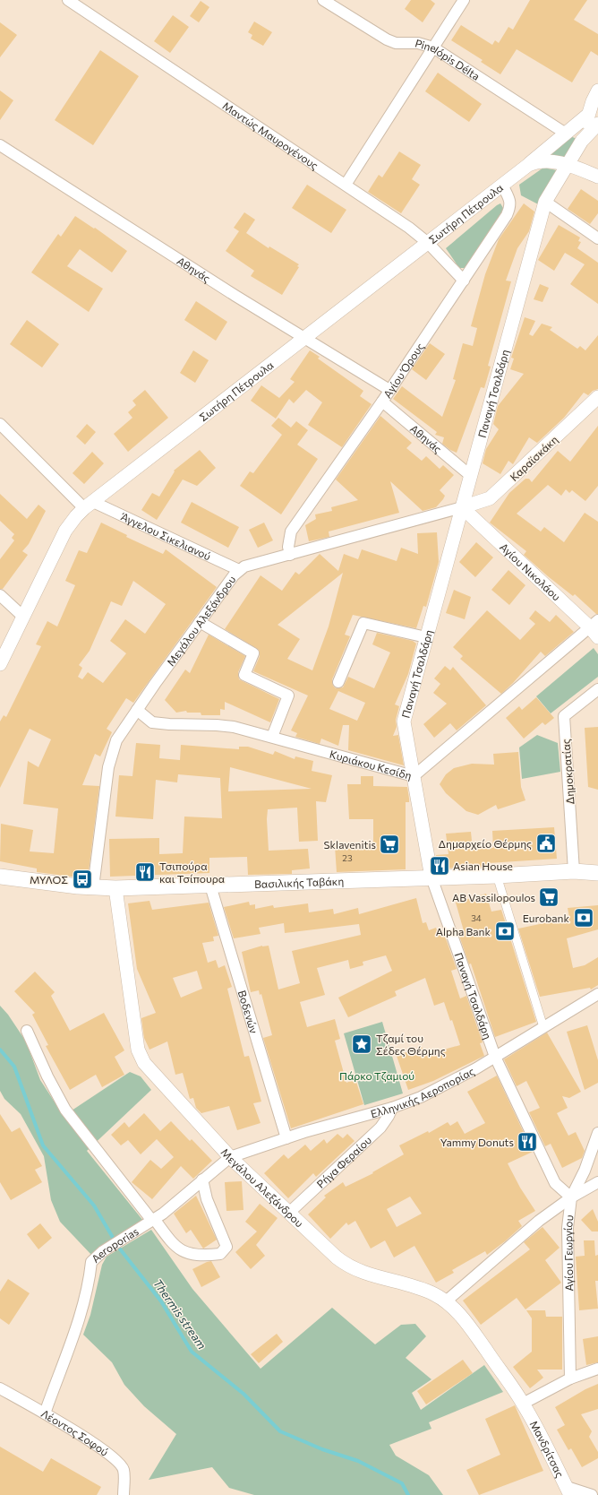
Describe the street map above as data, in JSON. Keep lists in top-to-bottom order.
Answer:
{
  "streets": {
    "main road": ["Βασιλικής Ταβάκη"],
    "street": [
      "Pinelópis Délta",
      "Μαντώς Μαυρογένους",
      "Σωτήρη Πέτρουλα",
      "Αθηνάς",
      "Αγίου Όρους",
      "Παναγή Τσαλδάρη",
      "Καραϊσκάκη",
      "Άγγελου Σικελιανού",
      "Αγίου Νικολάου",
      "Μεγάλου Αλεξάνδρου",
      "Κυριάκου Κεσίδη",
      "Δημοκρατίας",
      "Βοδενών",
      "Ελληνικής Αεροπορίας",
      "Ρήγα Φεραίου",
      "Aeroporias",
      "Αγίου Γεωργίου",
      "Λέοντος Σοφού",
      "Μανδρίτσας"
    ]
  },
  "crossings": [
    ["Pinelópis Délta", "Σωτήρη Πέτρουλα"],
    ["Μαντώς Μαυρογένους", "Σωτήρη Πέτρουλα"],
    ["Μαντώς Μαυρογένους", "Αγίου Όρους"],
    ["Σωτήρη Πέτρουλα", "Αθηνάς"],
    ["Σωτήρη Πέτρουλα", "Αγίου Όρους"],
    ["Σωτήρη Πέτρουλα", "Παναγή Τσαλδάρη"],
    ["Σωτήρη Πέτρουλα", "Άγγελου Σικελιανού"],
    ["Αθηνάς", "Αγίου Όρους"],
    ["Αθηνάς", "Παναγή Τσαλδάρη"],
    ["Αγίου Όρους", "Μεγάλου Αλεξάνδρου"],
    ["Παναγή Τσαλδάρη", "Καραϊσκάκη"],
    ["Παναγή Τσαλδάρη", "Αγίου Νικολάου"],
    ["Παναγή Τσαλδάρη", "Μεγάλου Αλεξάνδρου"],
    ["Παναγή Τσαλδάρη", "Κυριάκου Κεσίδη"],
    ["Παναγή Τσαλδάρη", "Βασιλικής Ταβάκη"],
    ["Παναγή Τσαλδάρη", "Ελληνικής Αεροπορίας"],
    ["Παναγή Τσαλδάρη", "Αγίου Γεωργίου"],
    ["Καραϊσκάκη", "Αγίου Νικολάου"],
    ["Καραϊσκάκη", "Μεγάλου Αλεξάνδρου"],
    ["Άγγελου Σικελιανού", "Μεγάλου Αλεξάνδρου"],
    ["Αγίου Νικολάου", "Μεγάλου Αλεξάνδρου"],
    ["Αγίου Νικολάου", "Κυριάκου Κεσίδη"],
    ["Μεγάλου Αλεξάνδρου", "Κυριάκου Κεσίδη"],
    ["Μεγάλου Αλεξάνδρου", "Βασιλικής Ταβάκη"],
    ["Μεγάλου Αλεξάνδρου", "Ελληνικής Αεροπορίας"],
    ["Μεγάλου Αλεξάνδρου", "Ρήγα Φεραίου"],
    ["Μεγάλου Αλεξάνδρου", "Aeroporias"],
    ["Μεγάλου Αλεξάνδρου", "Μανδρίτσας"],
    ["Δημοκρατίας", "Βασιλικής Ταβάκη"],
    ["Βασιλικής Ταβάκη", "Βοδενών"],
    ["Βοδενών", "Ελληνικής Αεροπορίας"],
    ["Ελληνικής Αεροπορίας", "Ρήγα Φεραίου"],
    ["Ελληνικής Αεροπορίας", "Aeroporias"],
    ["Aeroporias", "Λέοντος Σοφού"]
  ],
  "water": ["Thermis stream"],
  "parks": ["Πάρκο Τζαμιού"],
  "places": {
    "public building": ["Δημαρχείο Θέρμης"],
    "supermarket": ["Sklavenitis", "AB Vassilopoulos"],
    "restaurant": ["Asian House", "Τσιπούρα και Τσίπουρα", "Yammy Donuts"],
    "bus stop": ["ΜΥΛΟΣ"],
    "bank": ["Eurobank", "Alpha Bank"],
    "place": ["Τζαμί του Σέδες Θέρμης"]
  },
  "house_numbers": ["23", "34"]
}
